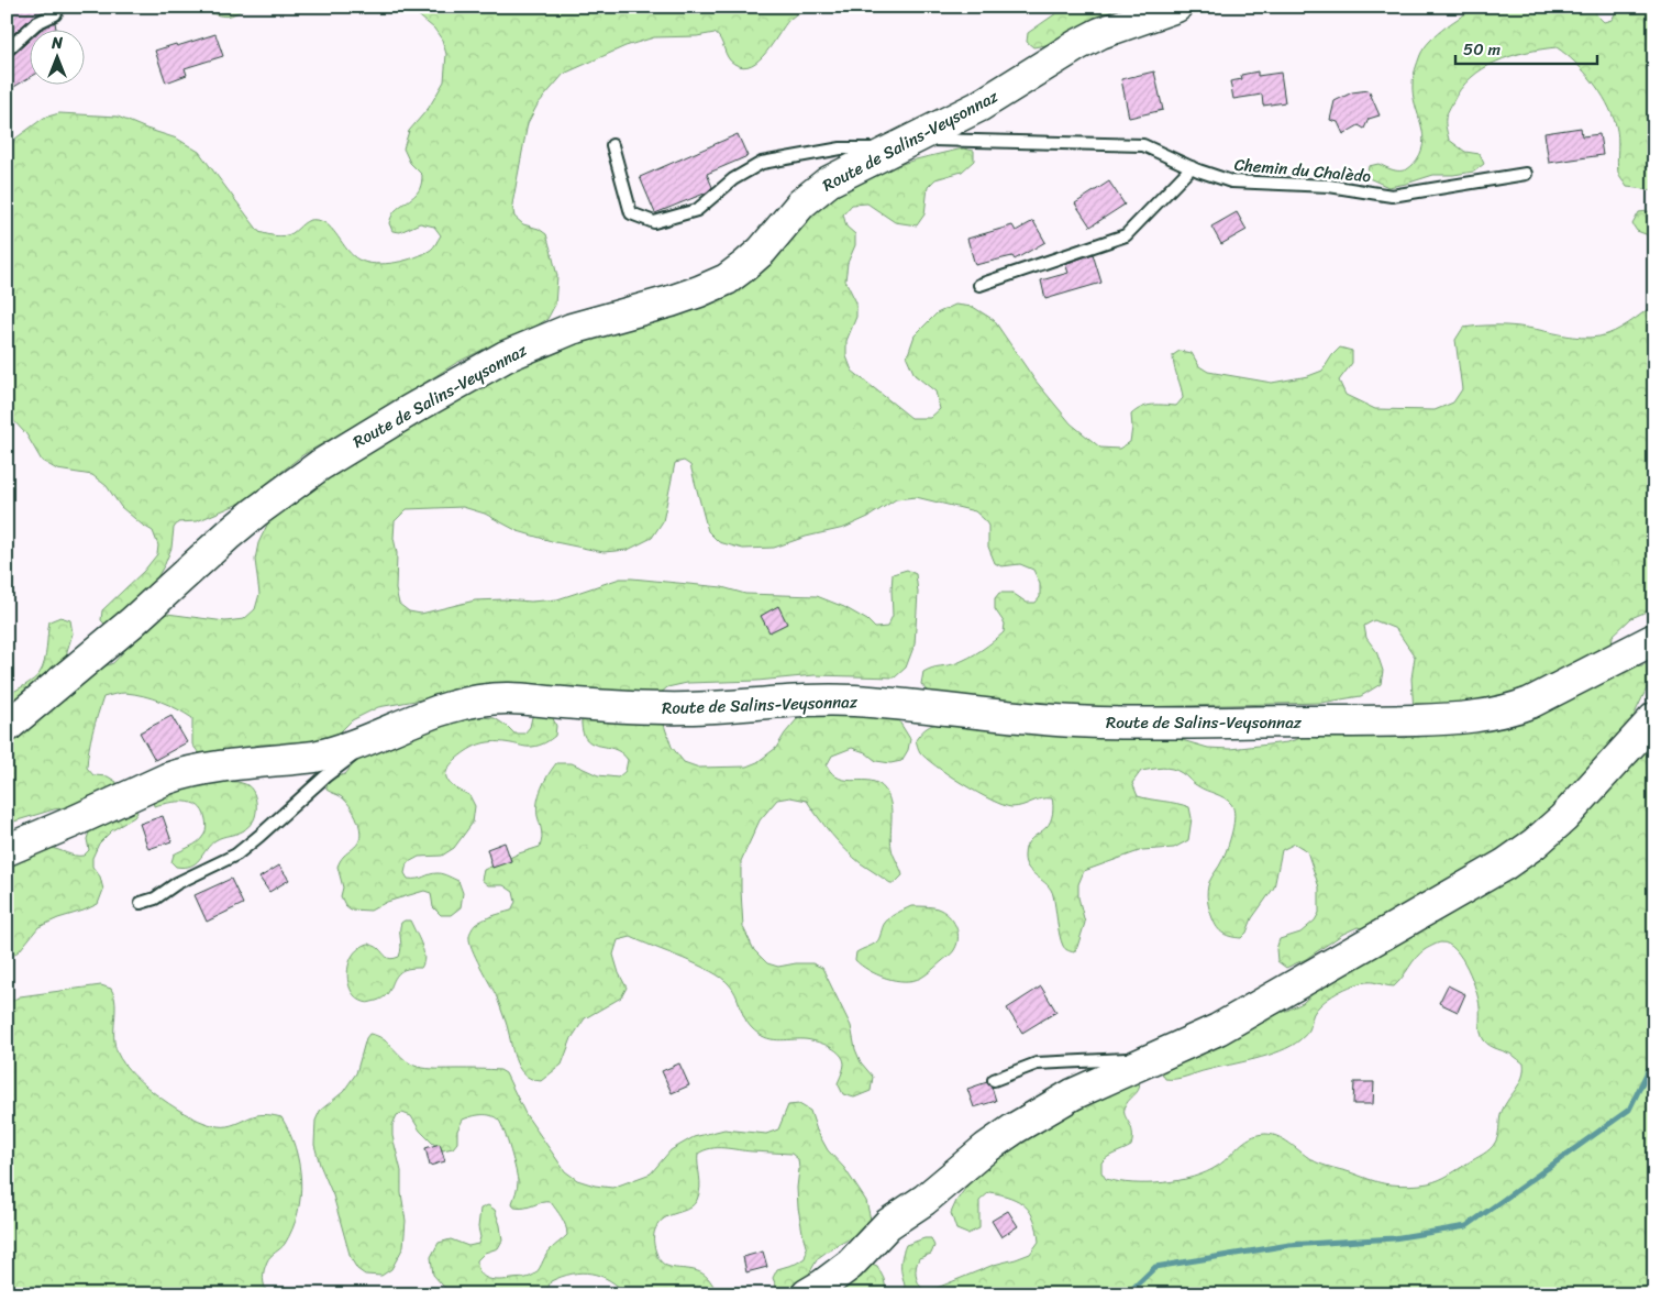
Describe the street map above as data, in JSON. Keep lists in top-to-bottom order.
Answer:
{
  "streets": {
    "street": ["Route de Salins-Veysonnaz"],
    "lane": ["Chemin du Chalèdo"]
  },
  "crossings": [
    ["Route de Salins-Veysonnaz", "Chemin du Chalèdo"]
  ],
  "scale_bar": "50 m",
  "north": "top"
}
